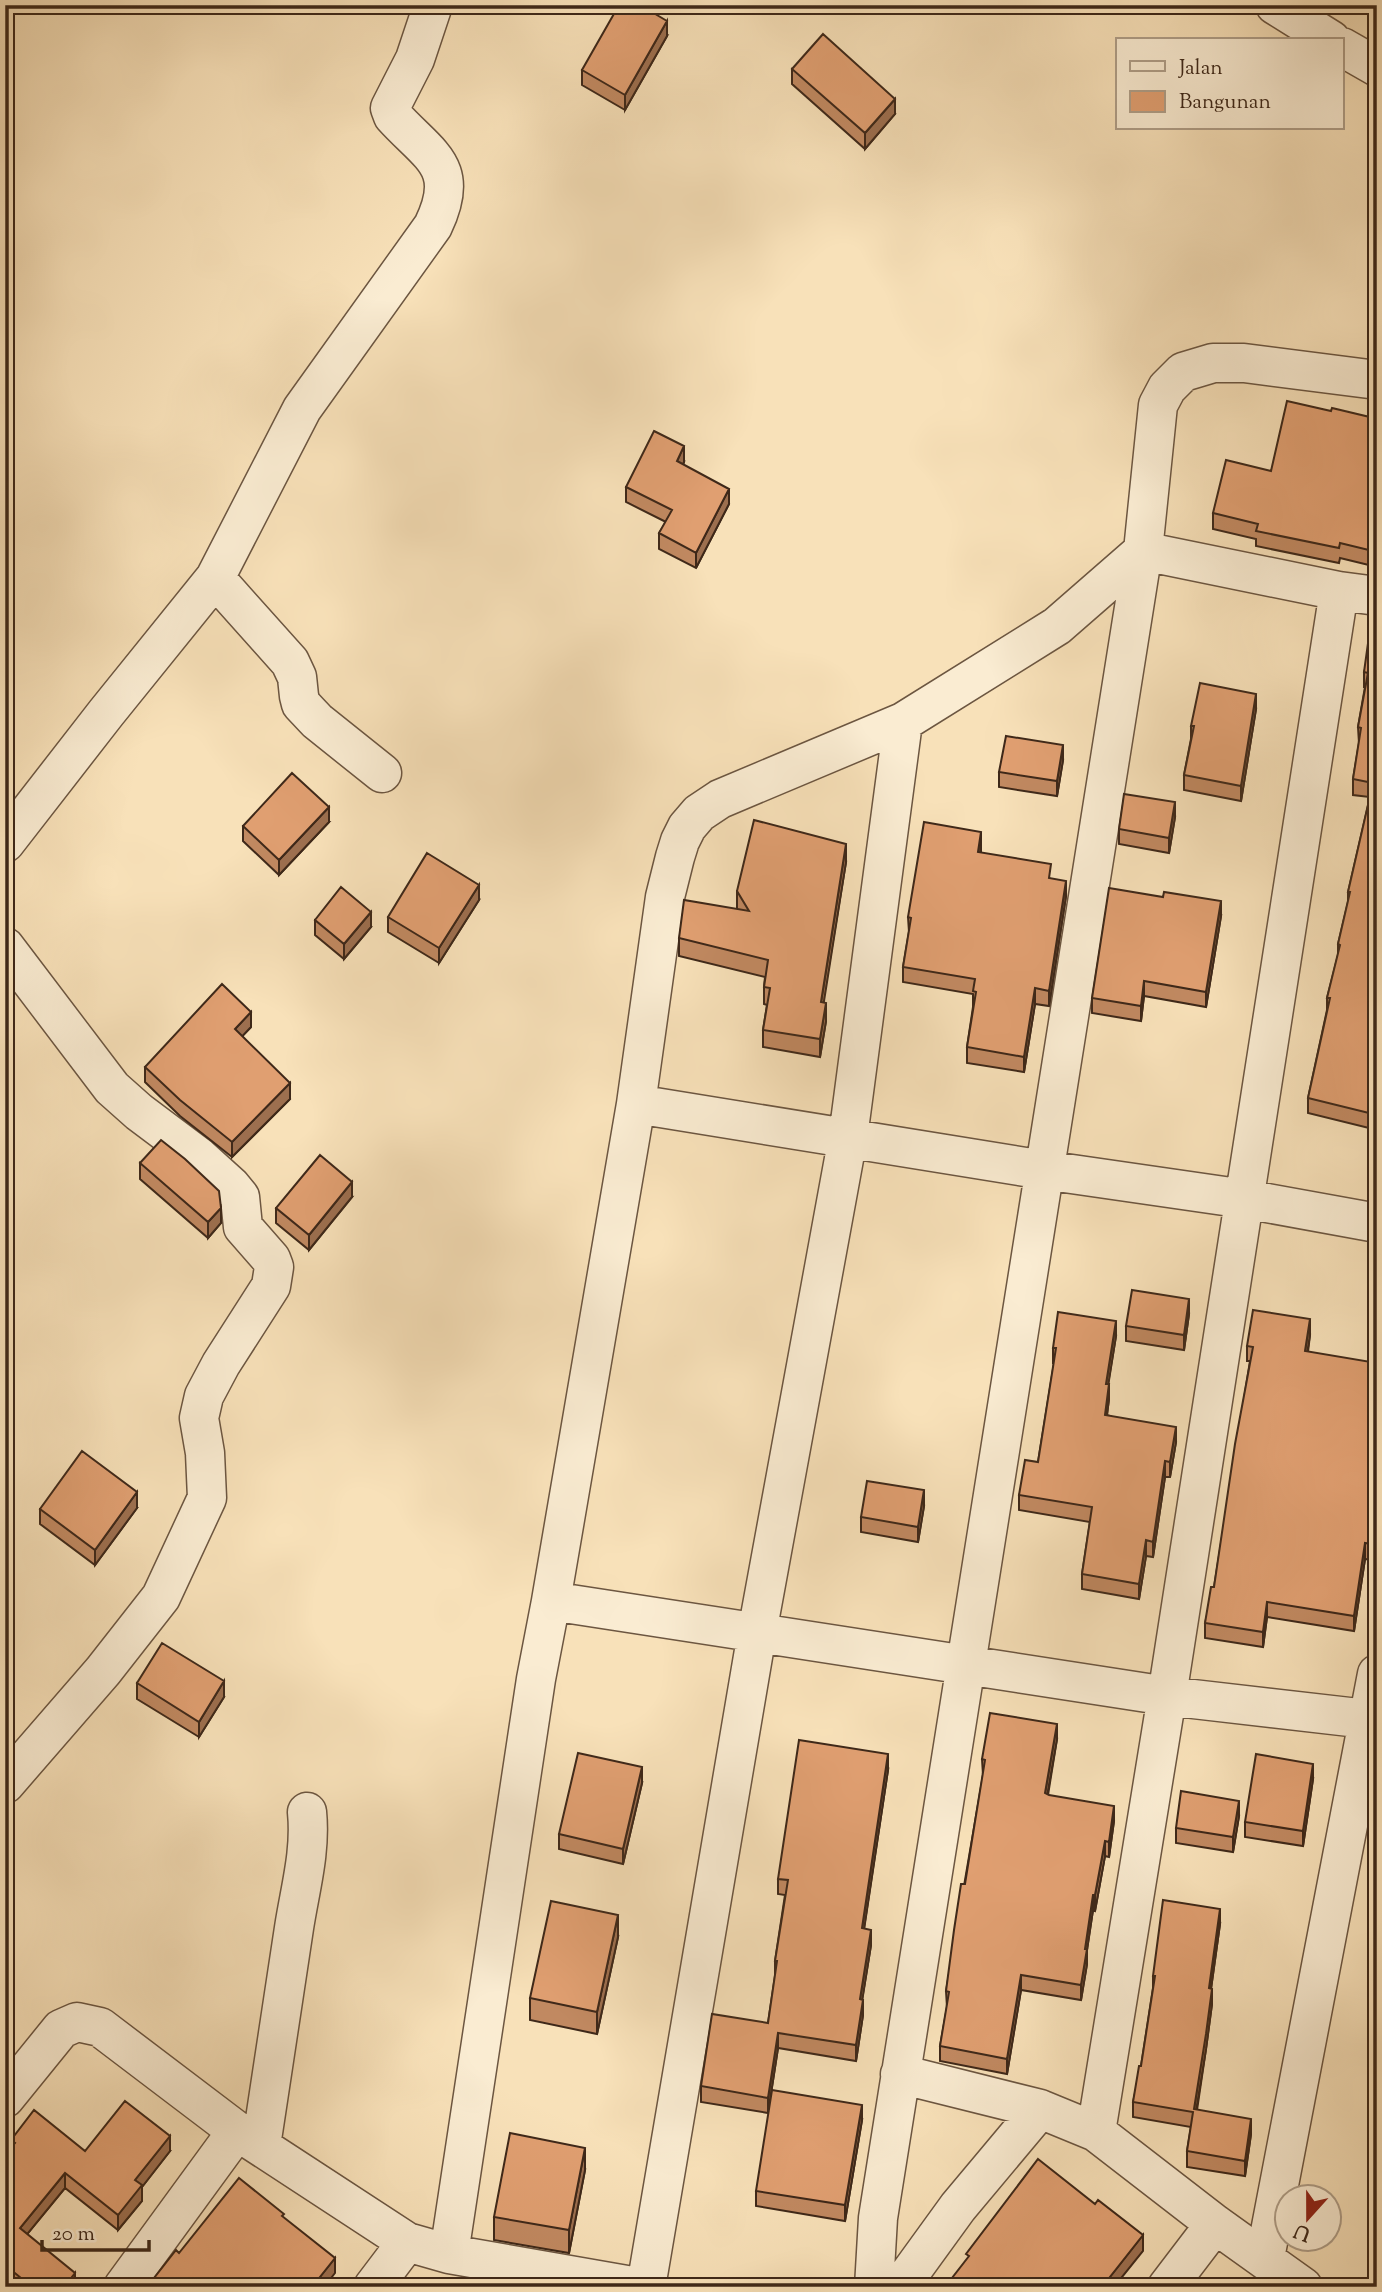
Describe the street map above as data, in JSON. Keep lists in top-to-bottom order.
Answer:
{
  "legend": ["Jalan", "Bangunan"],
  "scale_bar": "20 m",
  "north": "bottom"
}
